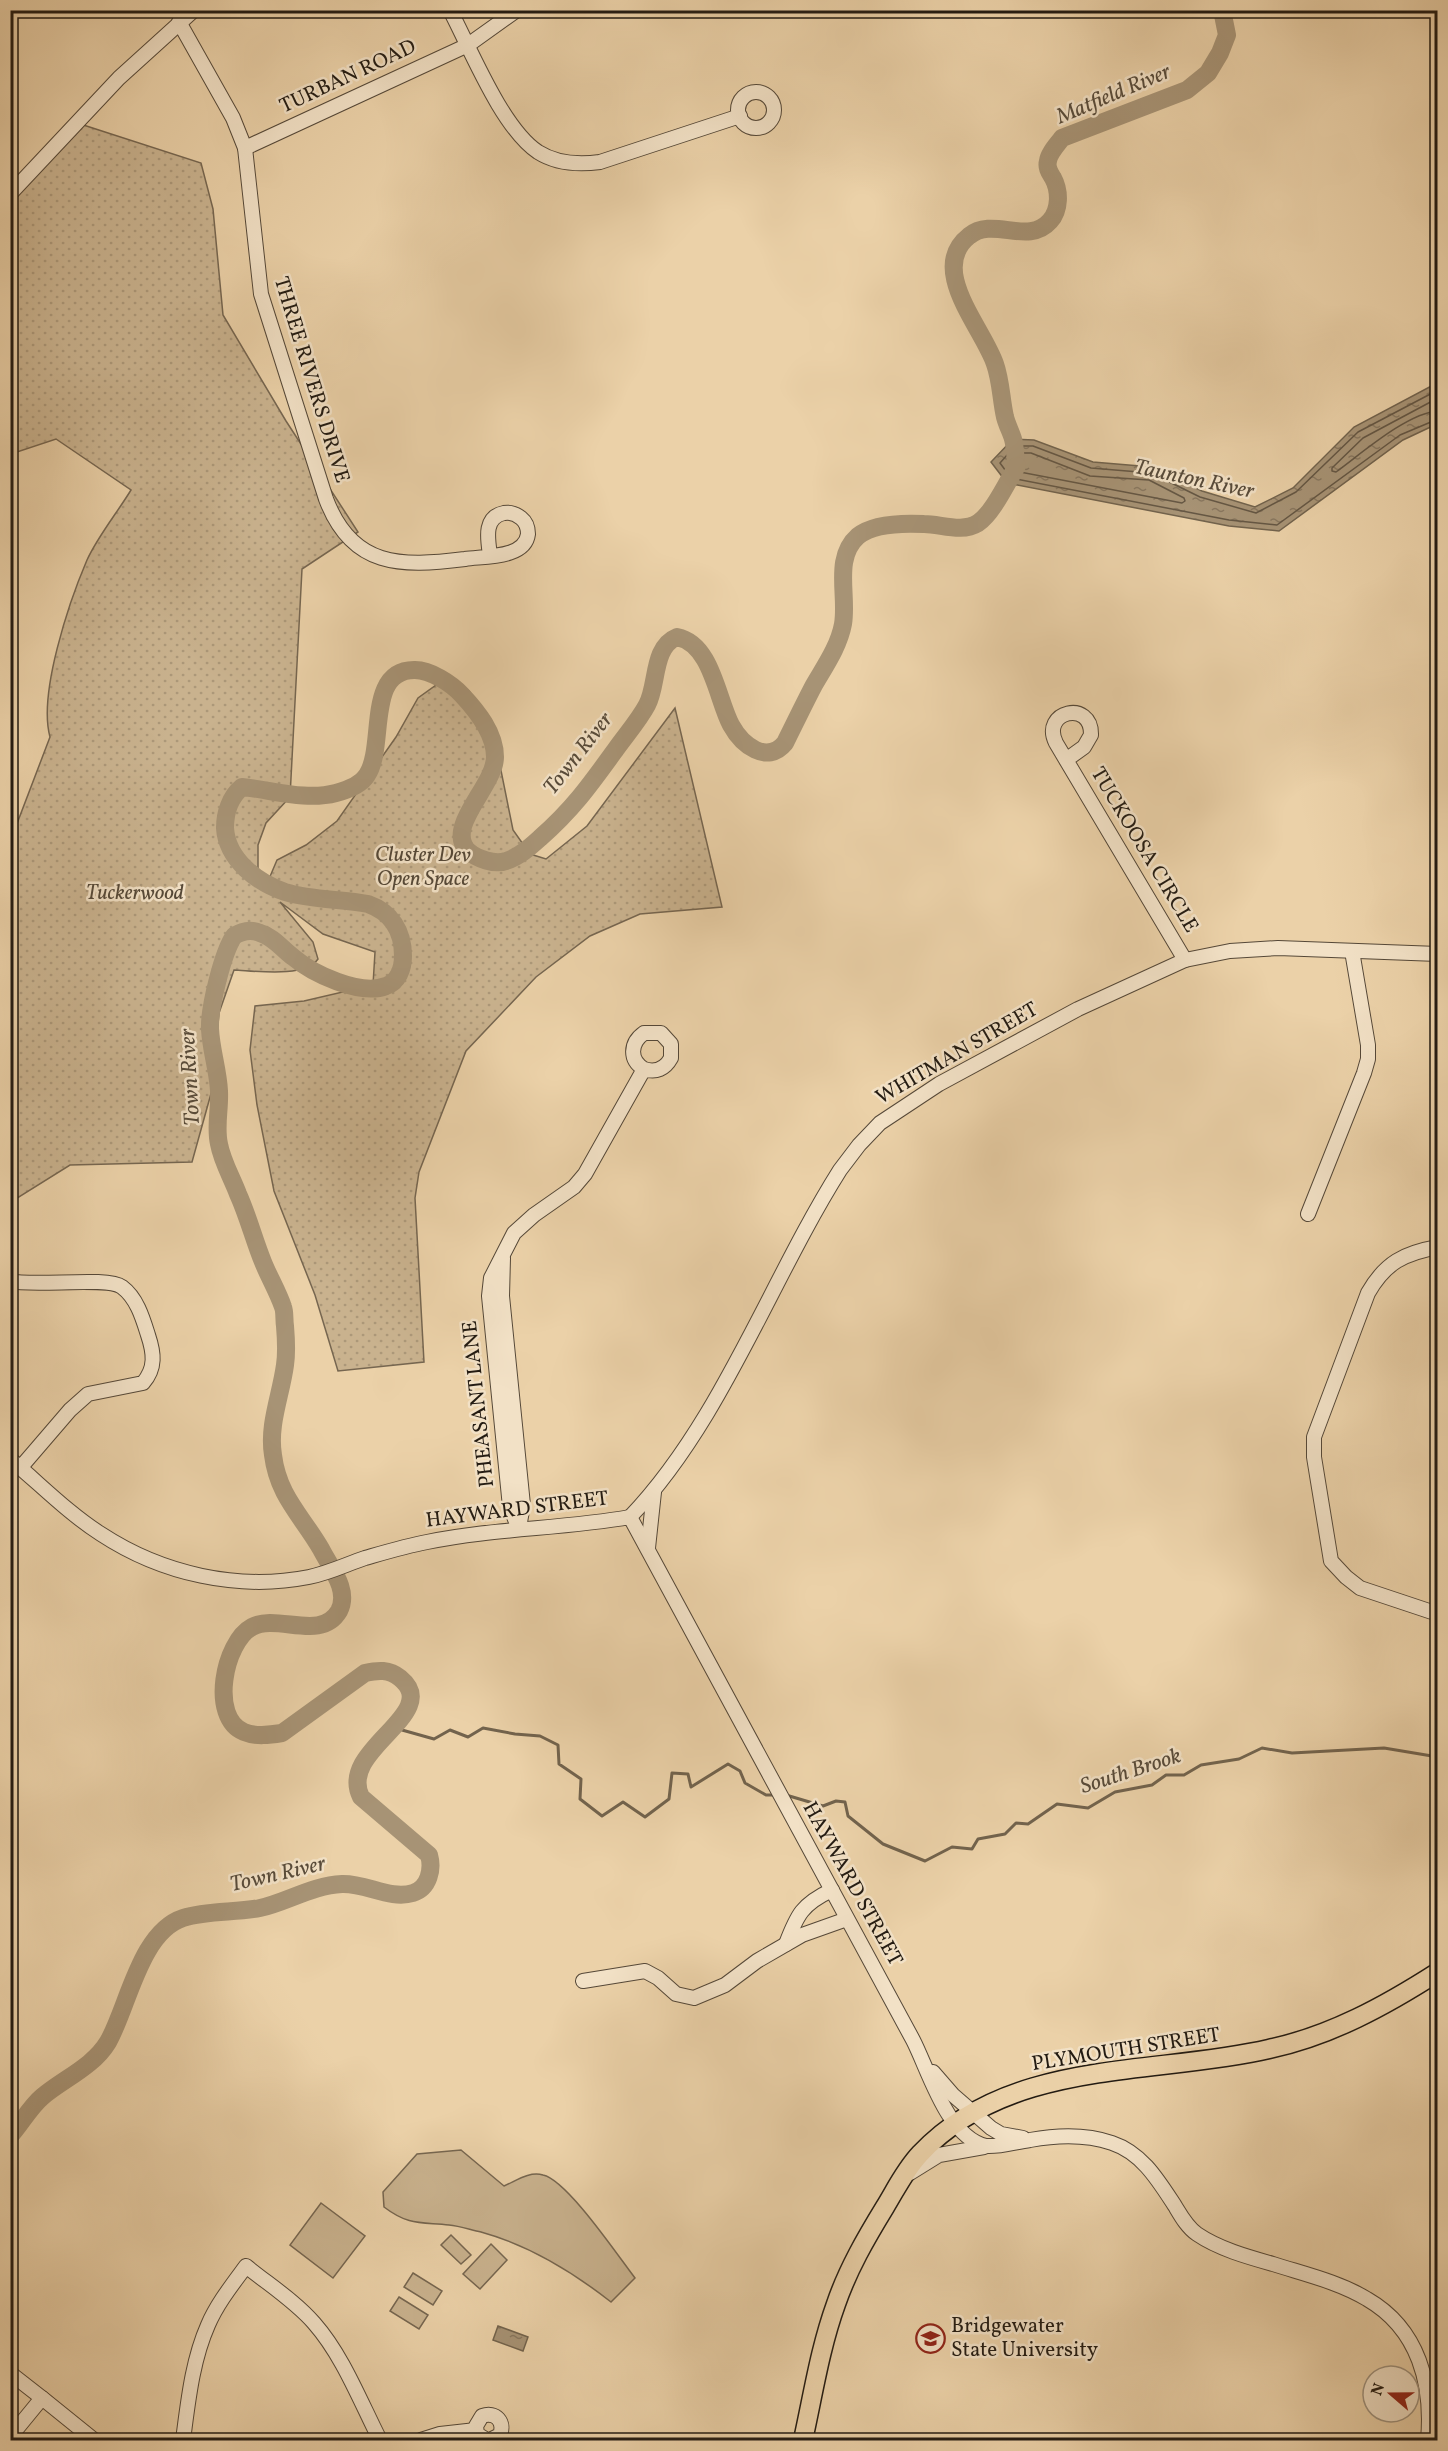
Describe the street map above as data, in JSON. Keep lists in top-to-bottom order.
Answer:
{
  "streets": {
    "main road": ["PLYMOUTH STREET"],
    "street": [
      "TURBAN ROAD",
      "THREE RIVERS DRIVE",
      "TUCKOOSA CIRCLE",
      "WHITMAN STREET",
      "PHEASANT LANE",
      "HAYWARD STREET"
    ]
  },
  "crossings": [
    ["TURBAN ROAD", "THREE RIVERS DRIVE"],
    ["TUCKOOSA CIRCLE", "WHITMAN STREET"],
    ["WHITMAN STREET", "HAYWARD STREET"],
    ["PHEASANT LANE", "HAYWARD STREET"],
    ["HAYWARD STREET", "PLYMOUTH STREET"]
  ],
  "water": [
    "Matfield River",
    "Taunton River",
    "Town River",
    "South Brook"
  ],
  "parks": ["Cluster Dev Open Space", "Tuckerwood"],
  "places": {
    "school or university": ["Bridgewater State University"]
  },
  "north": "left"
}
